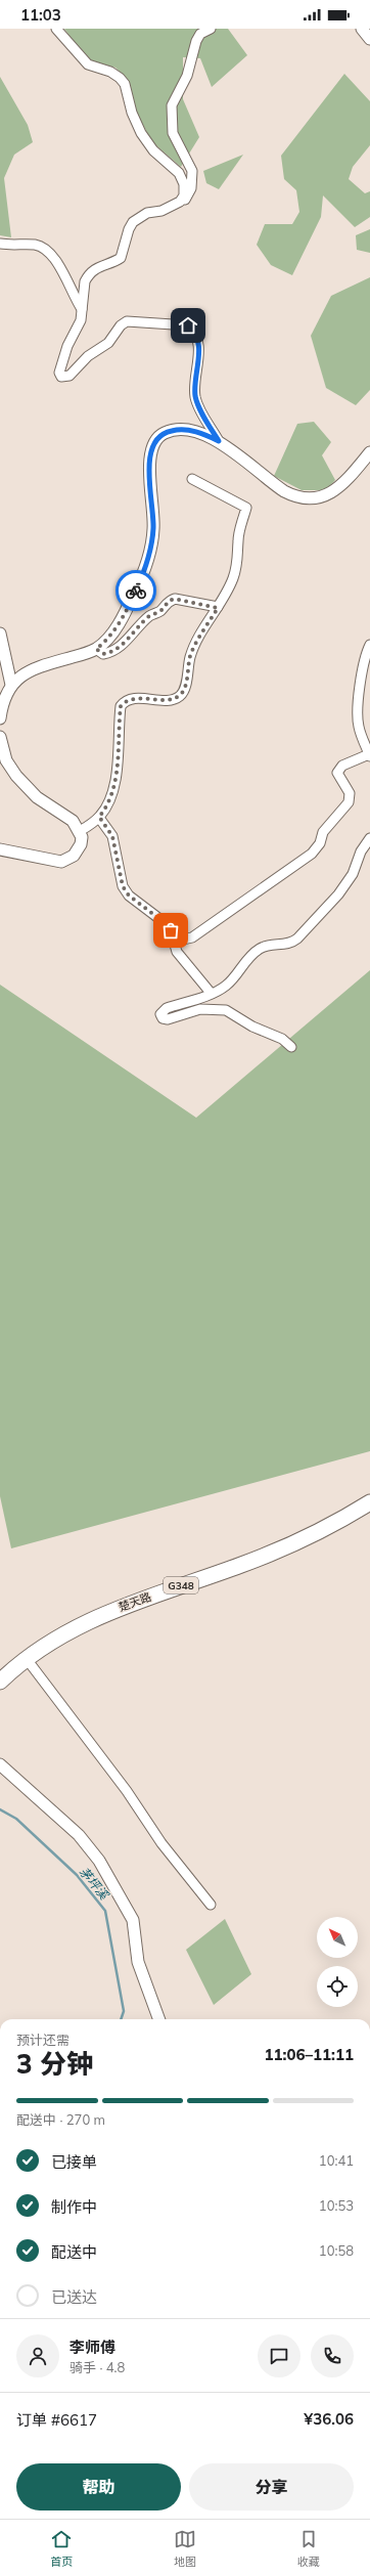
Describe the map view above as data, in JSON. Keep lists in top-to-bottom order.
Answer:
{
  "streets": {
    "highway": ["G348", "楚天路"]
  },
  "water": ["茅坪溪"],
  "north": "top left",
  "page": {
    "status": "11:03",
    "heading": ["3 分钟", "预计还需", "11:06–11:11"],
    "panel": [
      "李师傅",
      "骑手 · 4.8",
      "订单 #6617",
      "¥36.06"
    ],
    "bar": "配送中 · 270 m",
    "list": [
      ["已接单", "10:41"],
      ["制作中", "10:53"],
      ["配送中", "10:58"],
      "已送达"
    ],
    "buttons": ["帮助", "分享"],
    "tabs": ["首页", "地图", "收藏"]
  }
}
